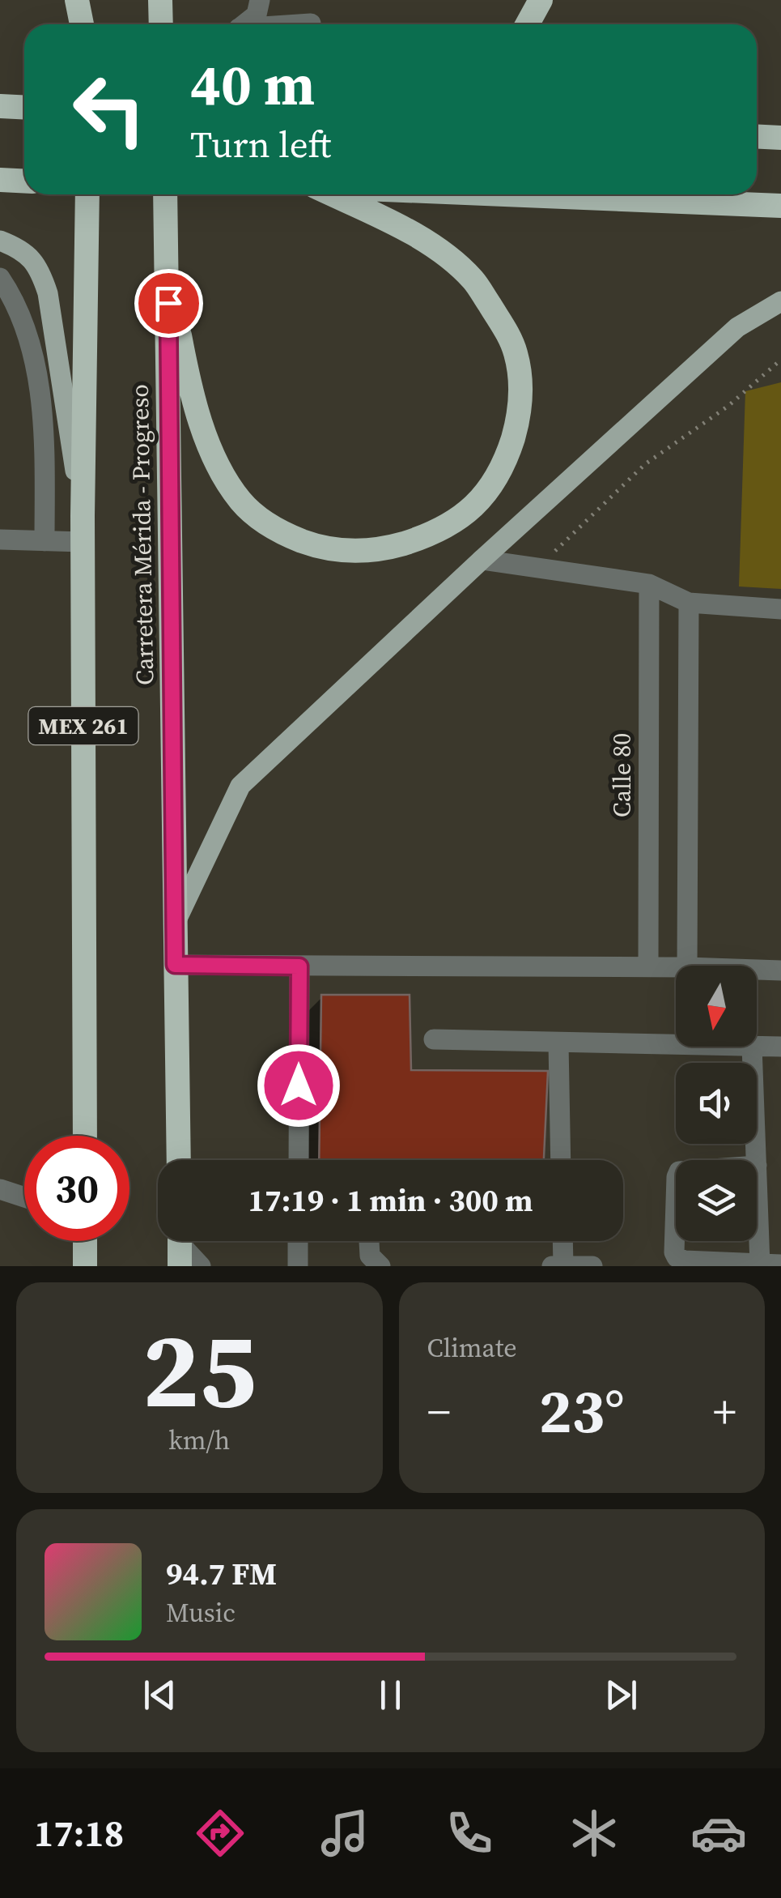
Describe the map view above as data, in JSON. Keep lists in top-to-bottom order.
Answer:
{
  "streets": {
    "highway": ["Carretera Mérida - Progreso", "MEX 261"],
    "street": ["Calle 80"]
  },
  "north": "bottom",
  "page": {
    "turn": ["40 m", "Turn left"],
    "limit": "30",
    "trip": "17:19 · 1 min · 300 m",
    "tile": [
      ["25", "km/h"],
      "Climate"
    ],
    "heat": ["−", "23°", "+"],
    "song": ["94.7 FM", "Music"],
    "tabs": "17:18"
  }
}
